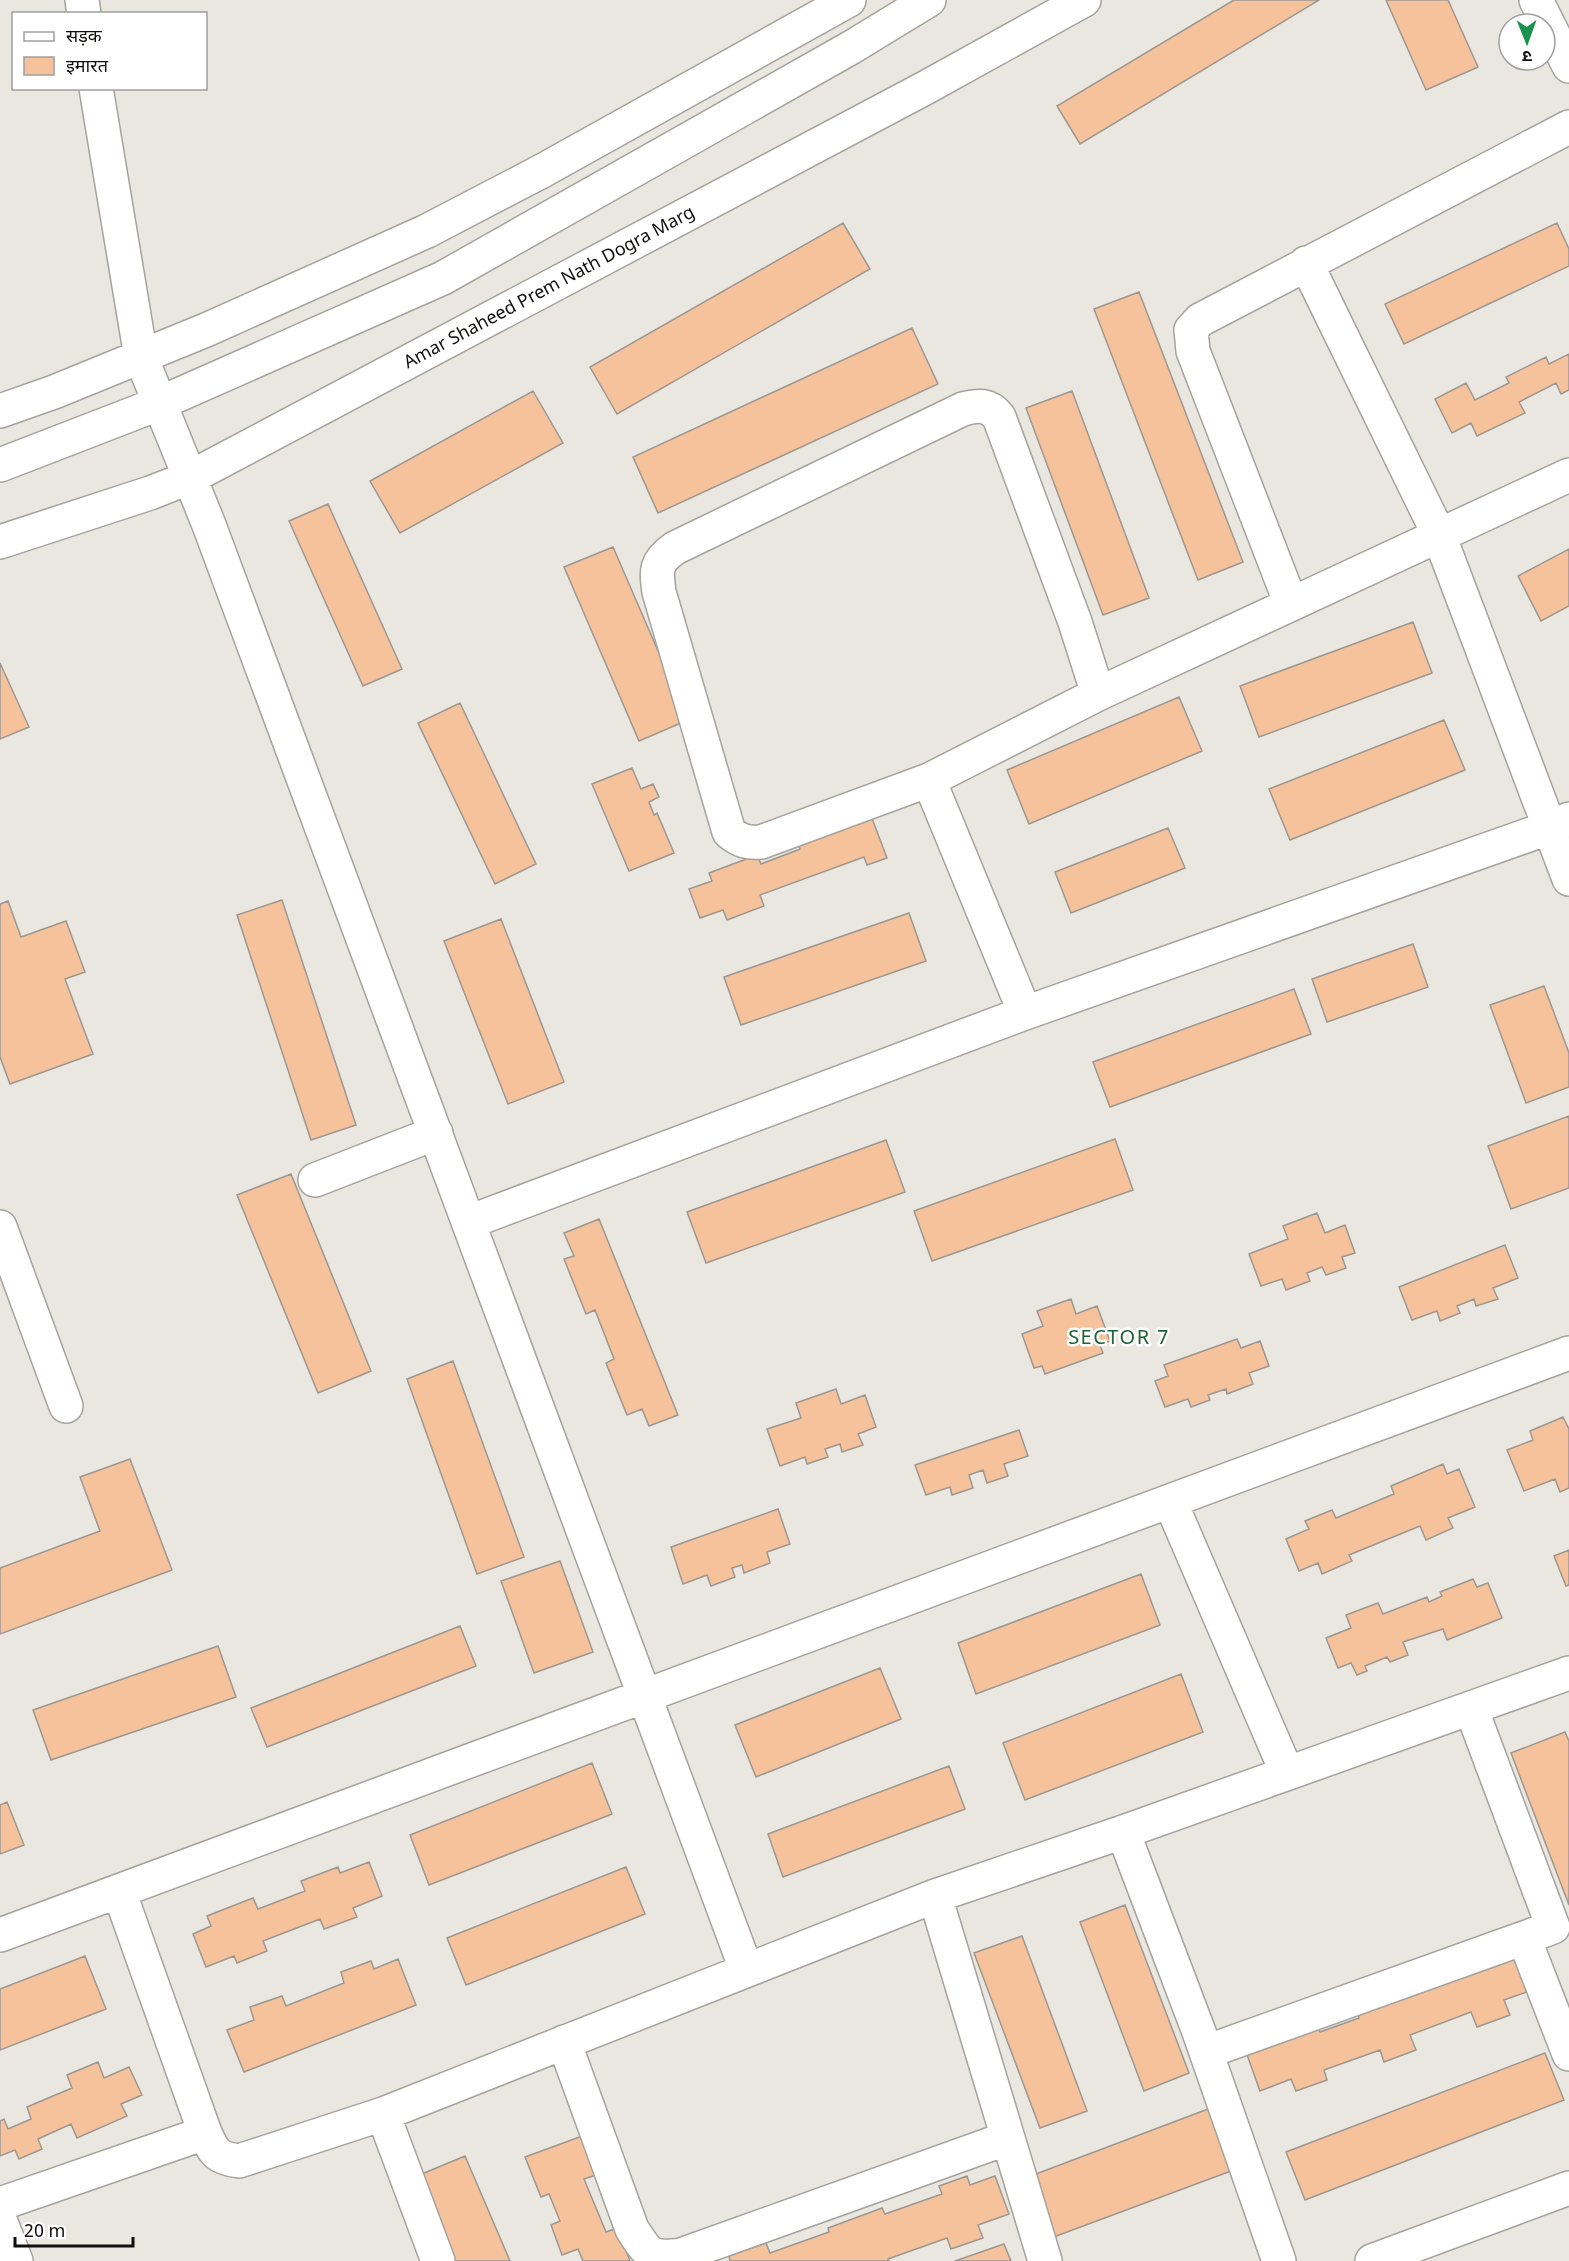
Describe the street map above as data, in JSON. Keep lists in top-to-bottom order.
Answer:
{
  "streets": {
    "street": ["Amar Shaheed Prem Nath Dogra Marg"]
  },
  "districts": ["SECTOR 7"],
  "legend": ["सड़क", "इमारत"],
  "scale_bar": "20 m",
  "north": "bottom"
}
